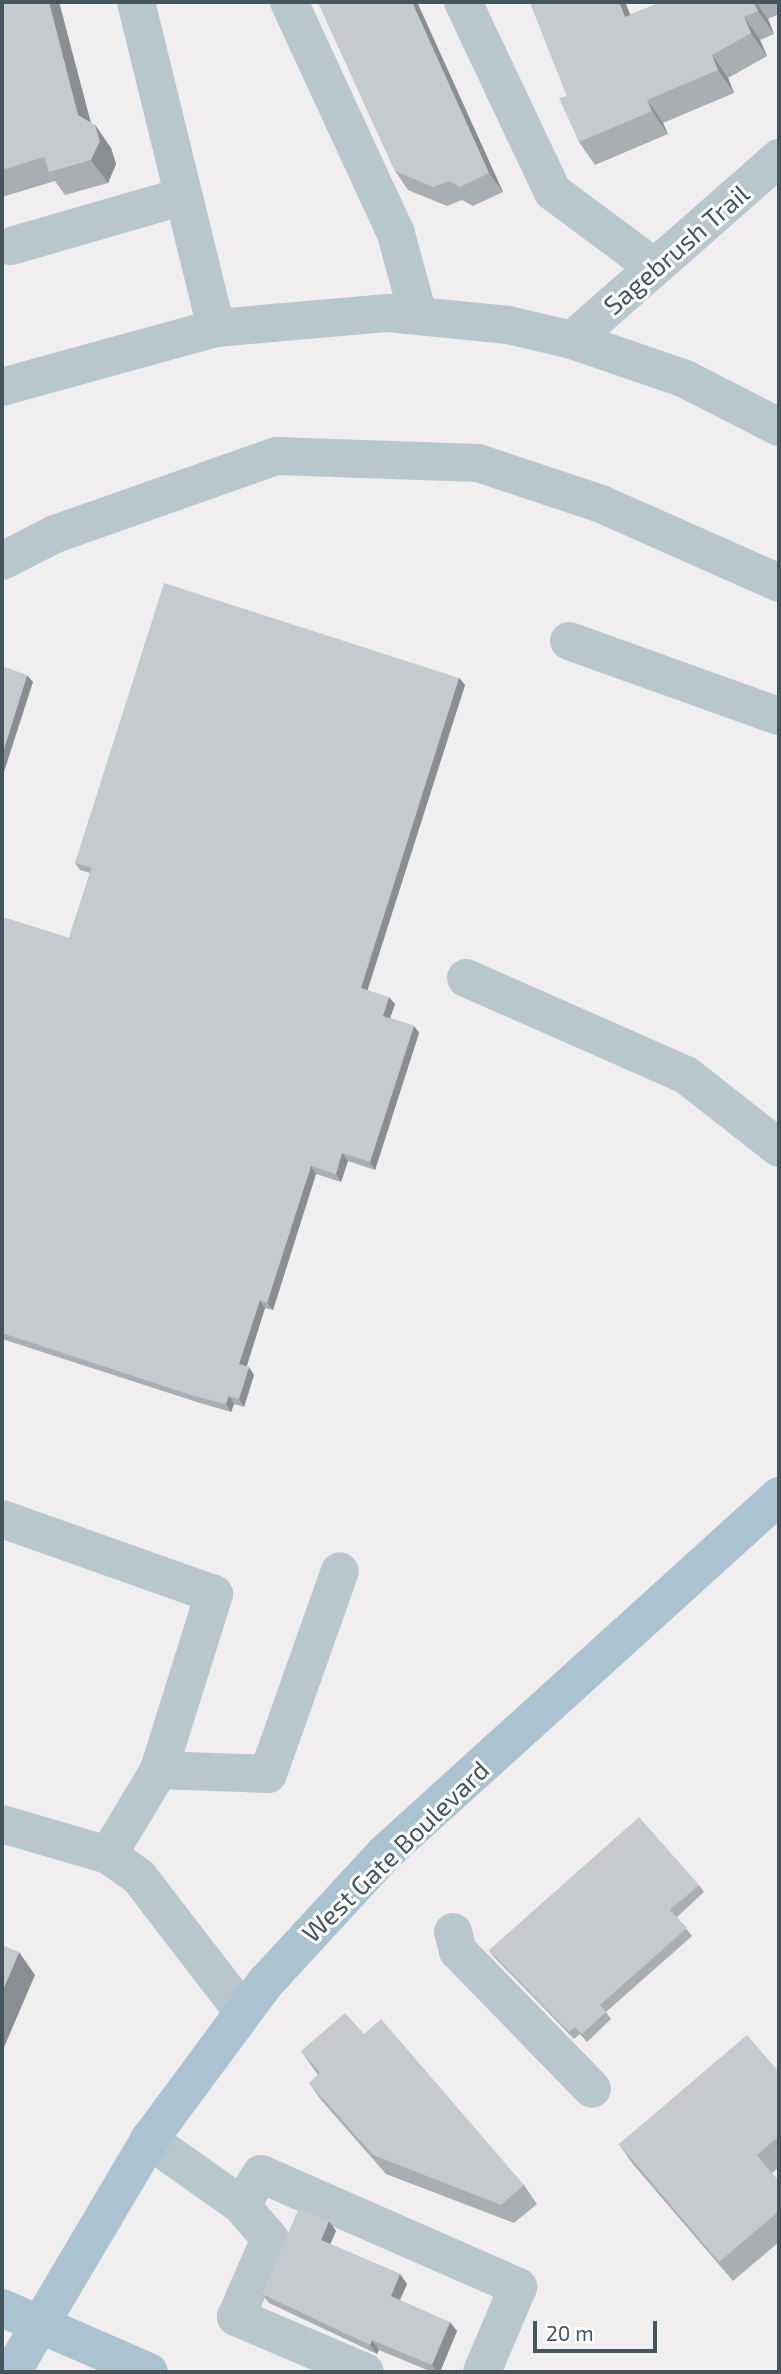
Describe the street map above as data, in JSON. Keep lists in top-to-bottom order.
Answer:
{
  "streets": {
    "main road": ["West Gate Boulevard"],
    "street": ["Sagebrush Trail"]
  },
  "scale_bar": "20 m"
}
